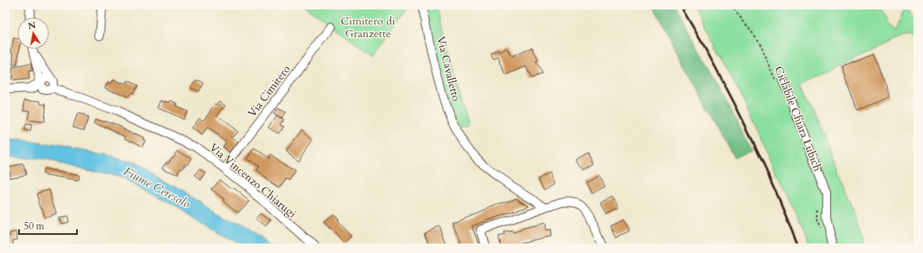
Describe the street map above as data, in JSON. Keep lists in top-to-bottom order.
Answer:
{
  "streets": {
    "street": ["Via Cavalletto", "Via Cimitero", "Via Vincenzo Chiarugi"],
    "path": ["Ciclabile Chiara Lubich"]
  },
  "crossings": [
    ["Via Cimitero", "Via Vincenzo Chiarugi"]
  ],
  "water": ["Fiume Ceresolo"],
  "parks": ["Cimitero di Granzette"],
  "scale_bar": "50 m",
  "north": "top"
}
